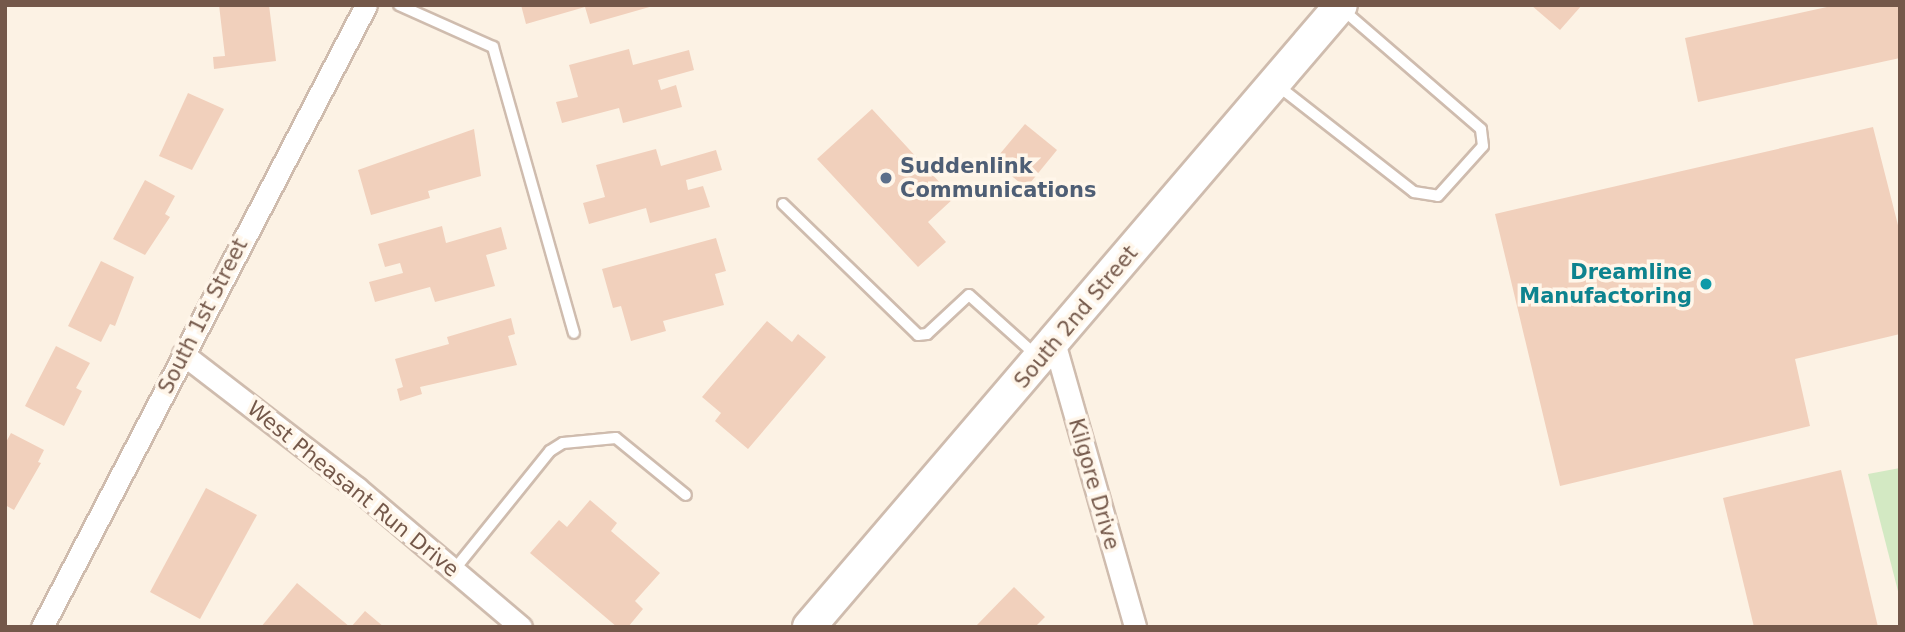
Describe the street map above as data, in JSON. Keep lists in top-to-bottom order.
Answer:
{
  "streets": {
    "main road": ["South 2nd Street"],
    "street": ["South 1st Street", "Kilgore Drive", "West Pheasant Run Drive"]
  },
  "crossings": [
    ["South 1st Street", "West Pheasant Run Drive"],
    ["South 2nd Street", "Kilgore Drive"]
  ],
  "places": ["Suddenlink Communications", "Dreamline Manufactoring"]
}
